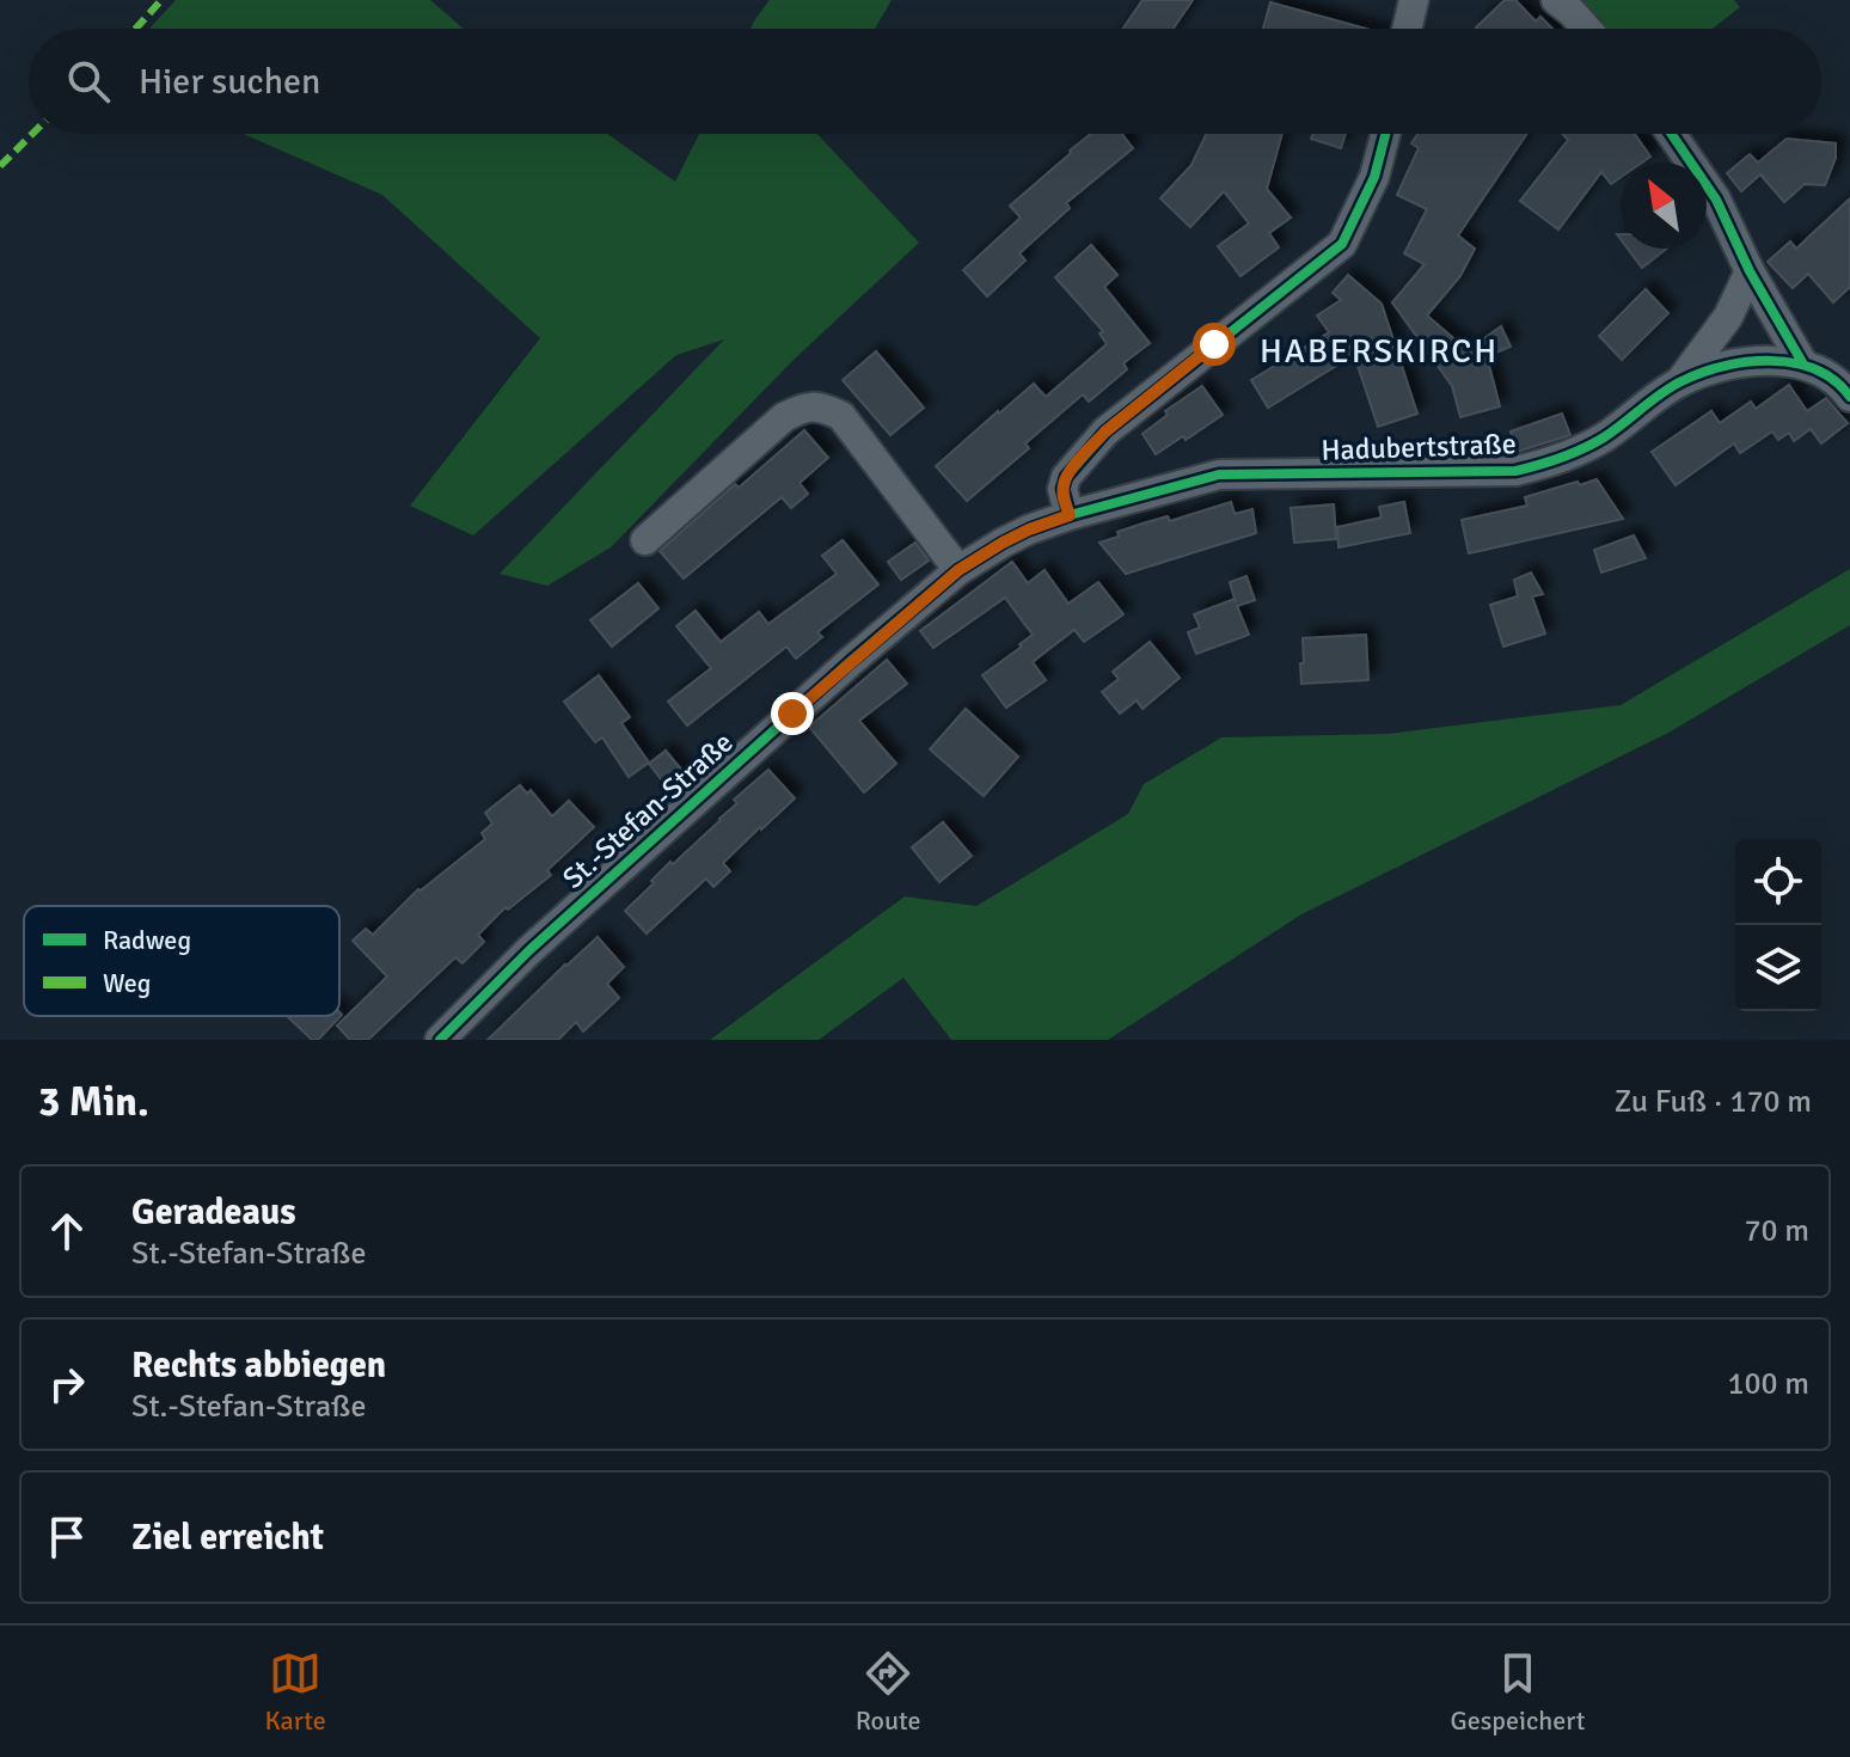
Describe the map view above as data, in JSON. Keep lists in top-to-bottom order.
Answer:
{
  "streets": {
    "street": ["Hadubertstraße", "St.-Stefan-Straße"]
  },
  "crossings": [
    ["Hadubertstraße", "St.-Stefan-Straße"]
  ],
  "districts": ["HABERSKIRCH"],
  "legend": ["Radweg", "Weg"],
  "north": "top left",
  "page": {
    "search": "Hier suchen",
    "heading": ["3 Min.", "Zu Fuß · 170 m"],
    "list": [
      ["Geradeaus", "St.-Stefan-Straße", "70 m"],
      ["Rechts abbiegen", "St.-Stefan-Straße", "100 m"],
      "Ziel erreicht"
    ],
    "nav": ["Karte", "Route", "Gespeichert"]
  }
}
